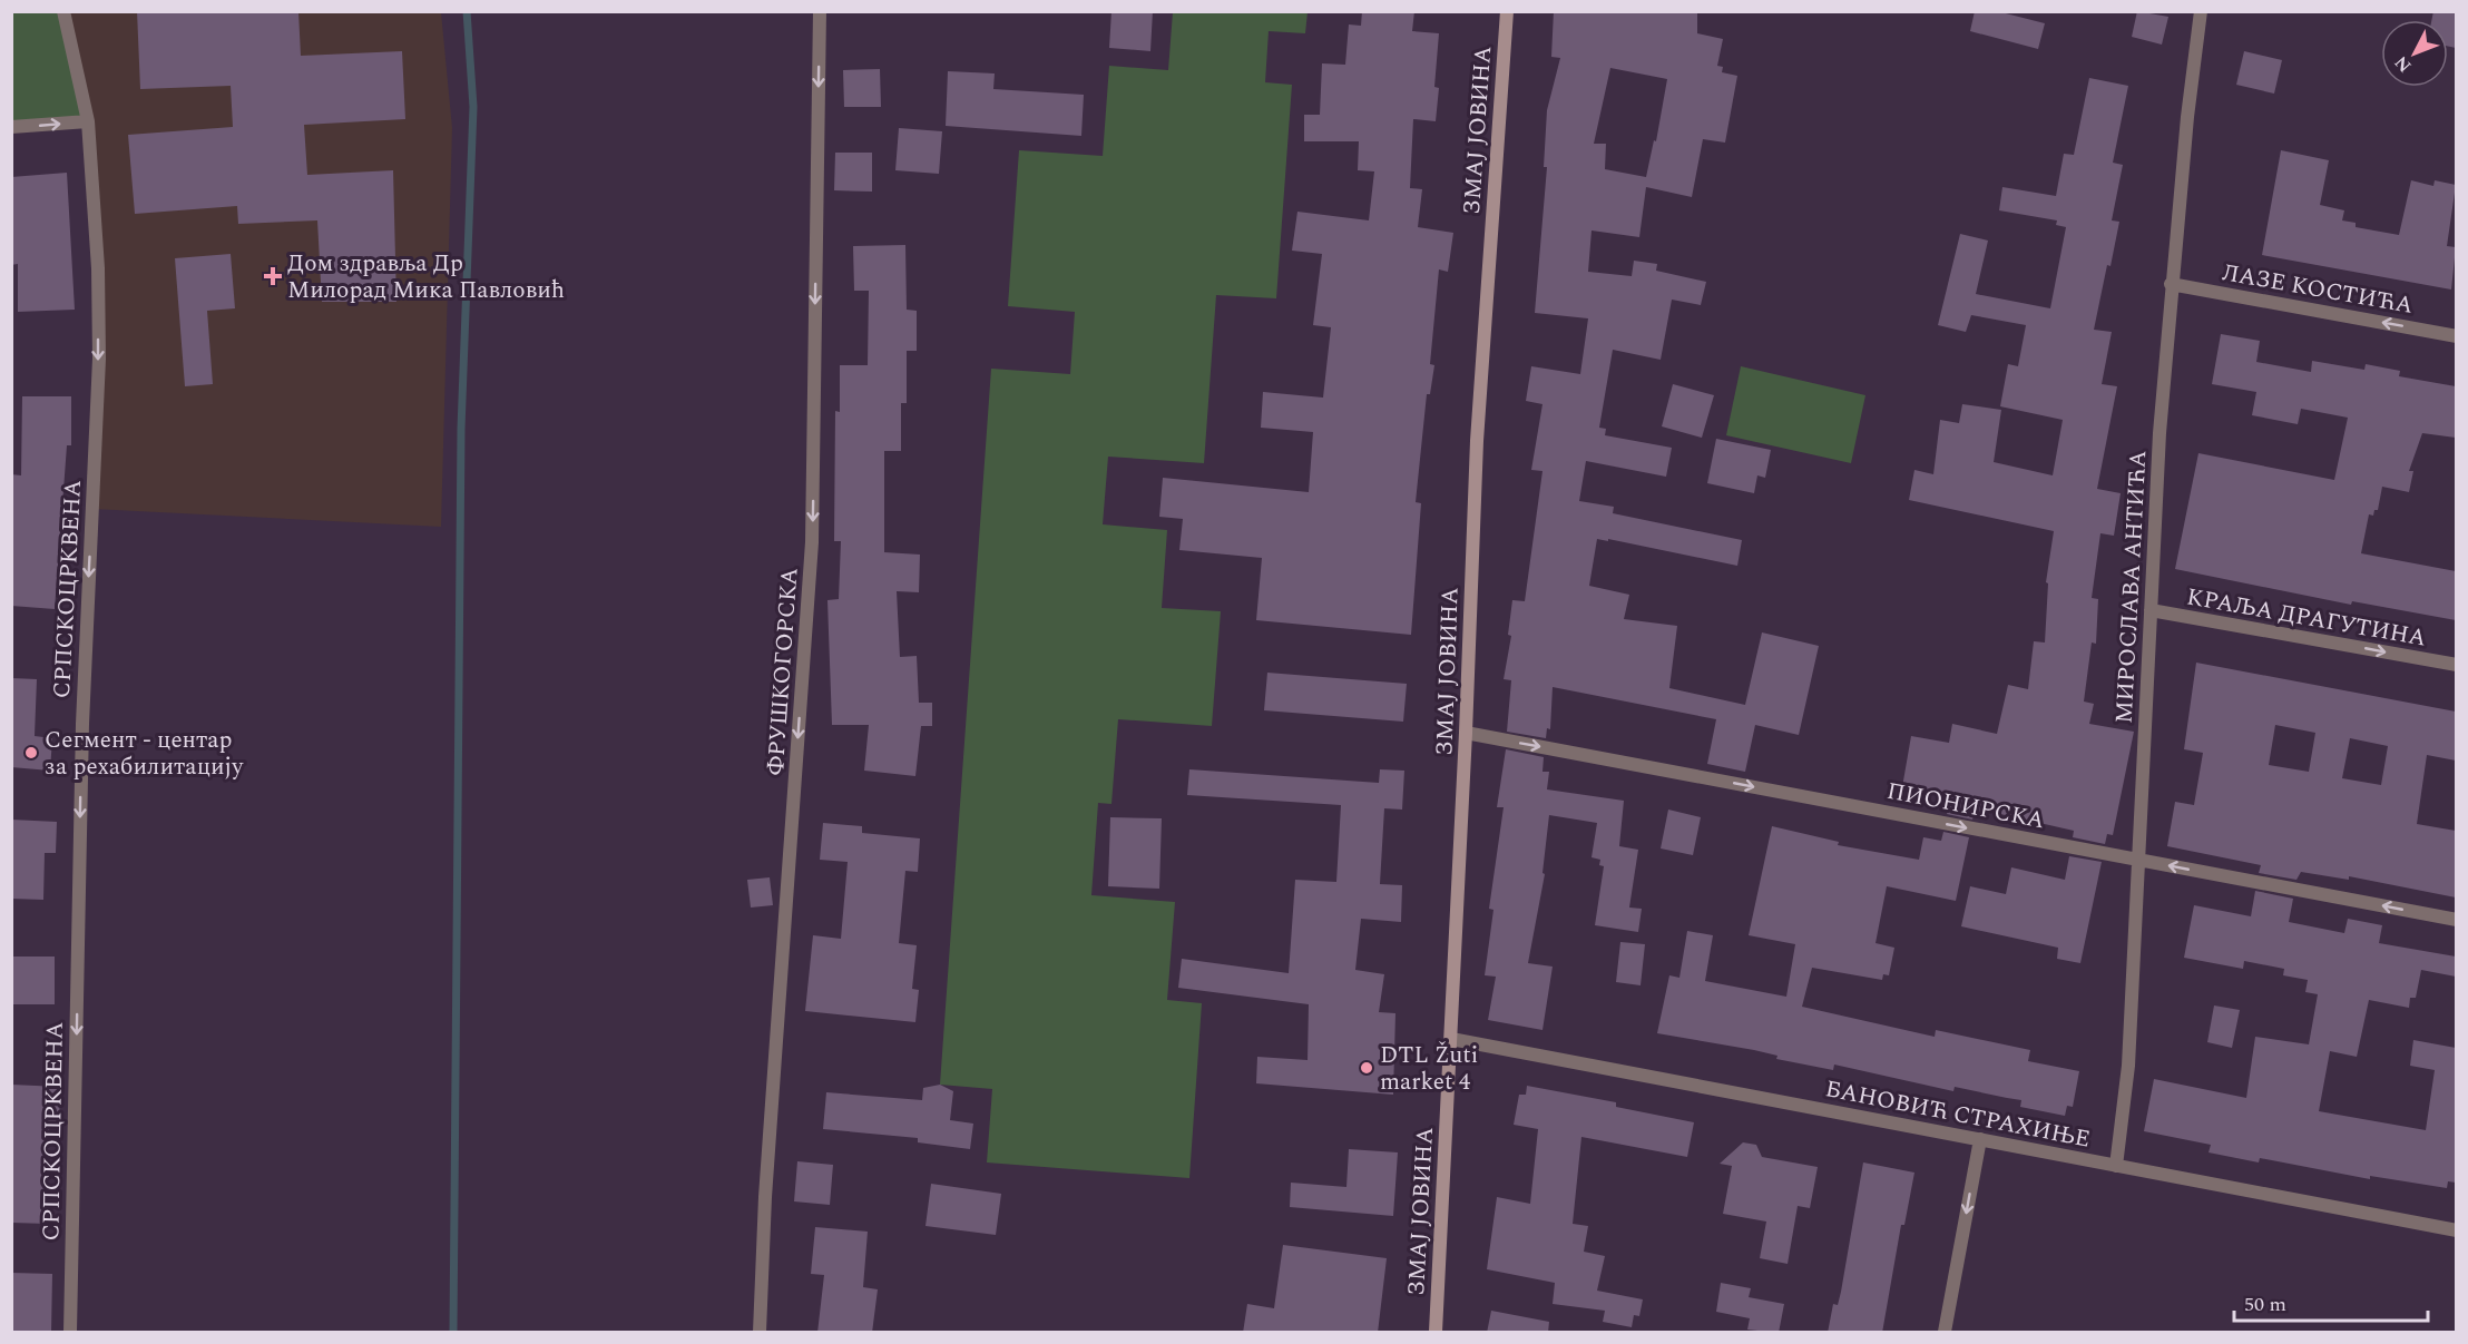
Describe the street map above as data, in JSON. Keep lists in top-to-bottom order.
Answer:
{
  "streets": {
    "street": [
      "ЗМАЈ ЈОВИНА",
      "ЛАЗЕ КОСТИЋА",
      "МИРОСЛАВА АНТИЋА",
      "СРПСКОЦРКВЕНА",
      "КРАЉА ДРАГУТИНА",
      "ФРУШКОГОРСКА",
      "ПИОНИРСКА",
      "БАНОВИЋ СТРАХИЊЕ"
    ]
  },
  "crossings": [
    ["ЗМАЈ ЈОВИНА", "ПИОНИРСКА"],
    ["ЗМАЈ ЈОВИНА", "БАНОВИЋ СТРАХИЊЕ"],
    ["ЛАЗЕ КОСТИЋА", "МИРОСЛАВА АНТИЋА"],
    ["МИРОСЛАВА АНТИЋА", "КРАЉА ДРАГУТИНА"],
    ["МИРОСЛАВА АНТИЋА", "ПИОНИРСКА"],
    ["МИРОСЛАВА АНТИЋА", "БАНОВИЋ СТРАХИЊЕ"]
  ],
  "one_way": [
    "ЛАЗЕ КОСТИЋА",
    "СРПСКОЦРКВЕНА",
    "КРАЉА ДРАГУТИНА",
    "ФРУШКОГОРСКА"
  ],
  "places": {
    "health": ["Дом здравља Др Милорад Мика Павловић"],
    "other": ["Сегмент - центар за рехабилитацију", "DTL Žuti market 4"]
  },
  "scale_bar": "50 m",
  "north": "bottom left"
}
